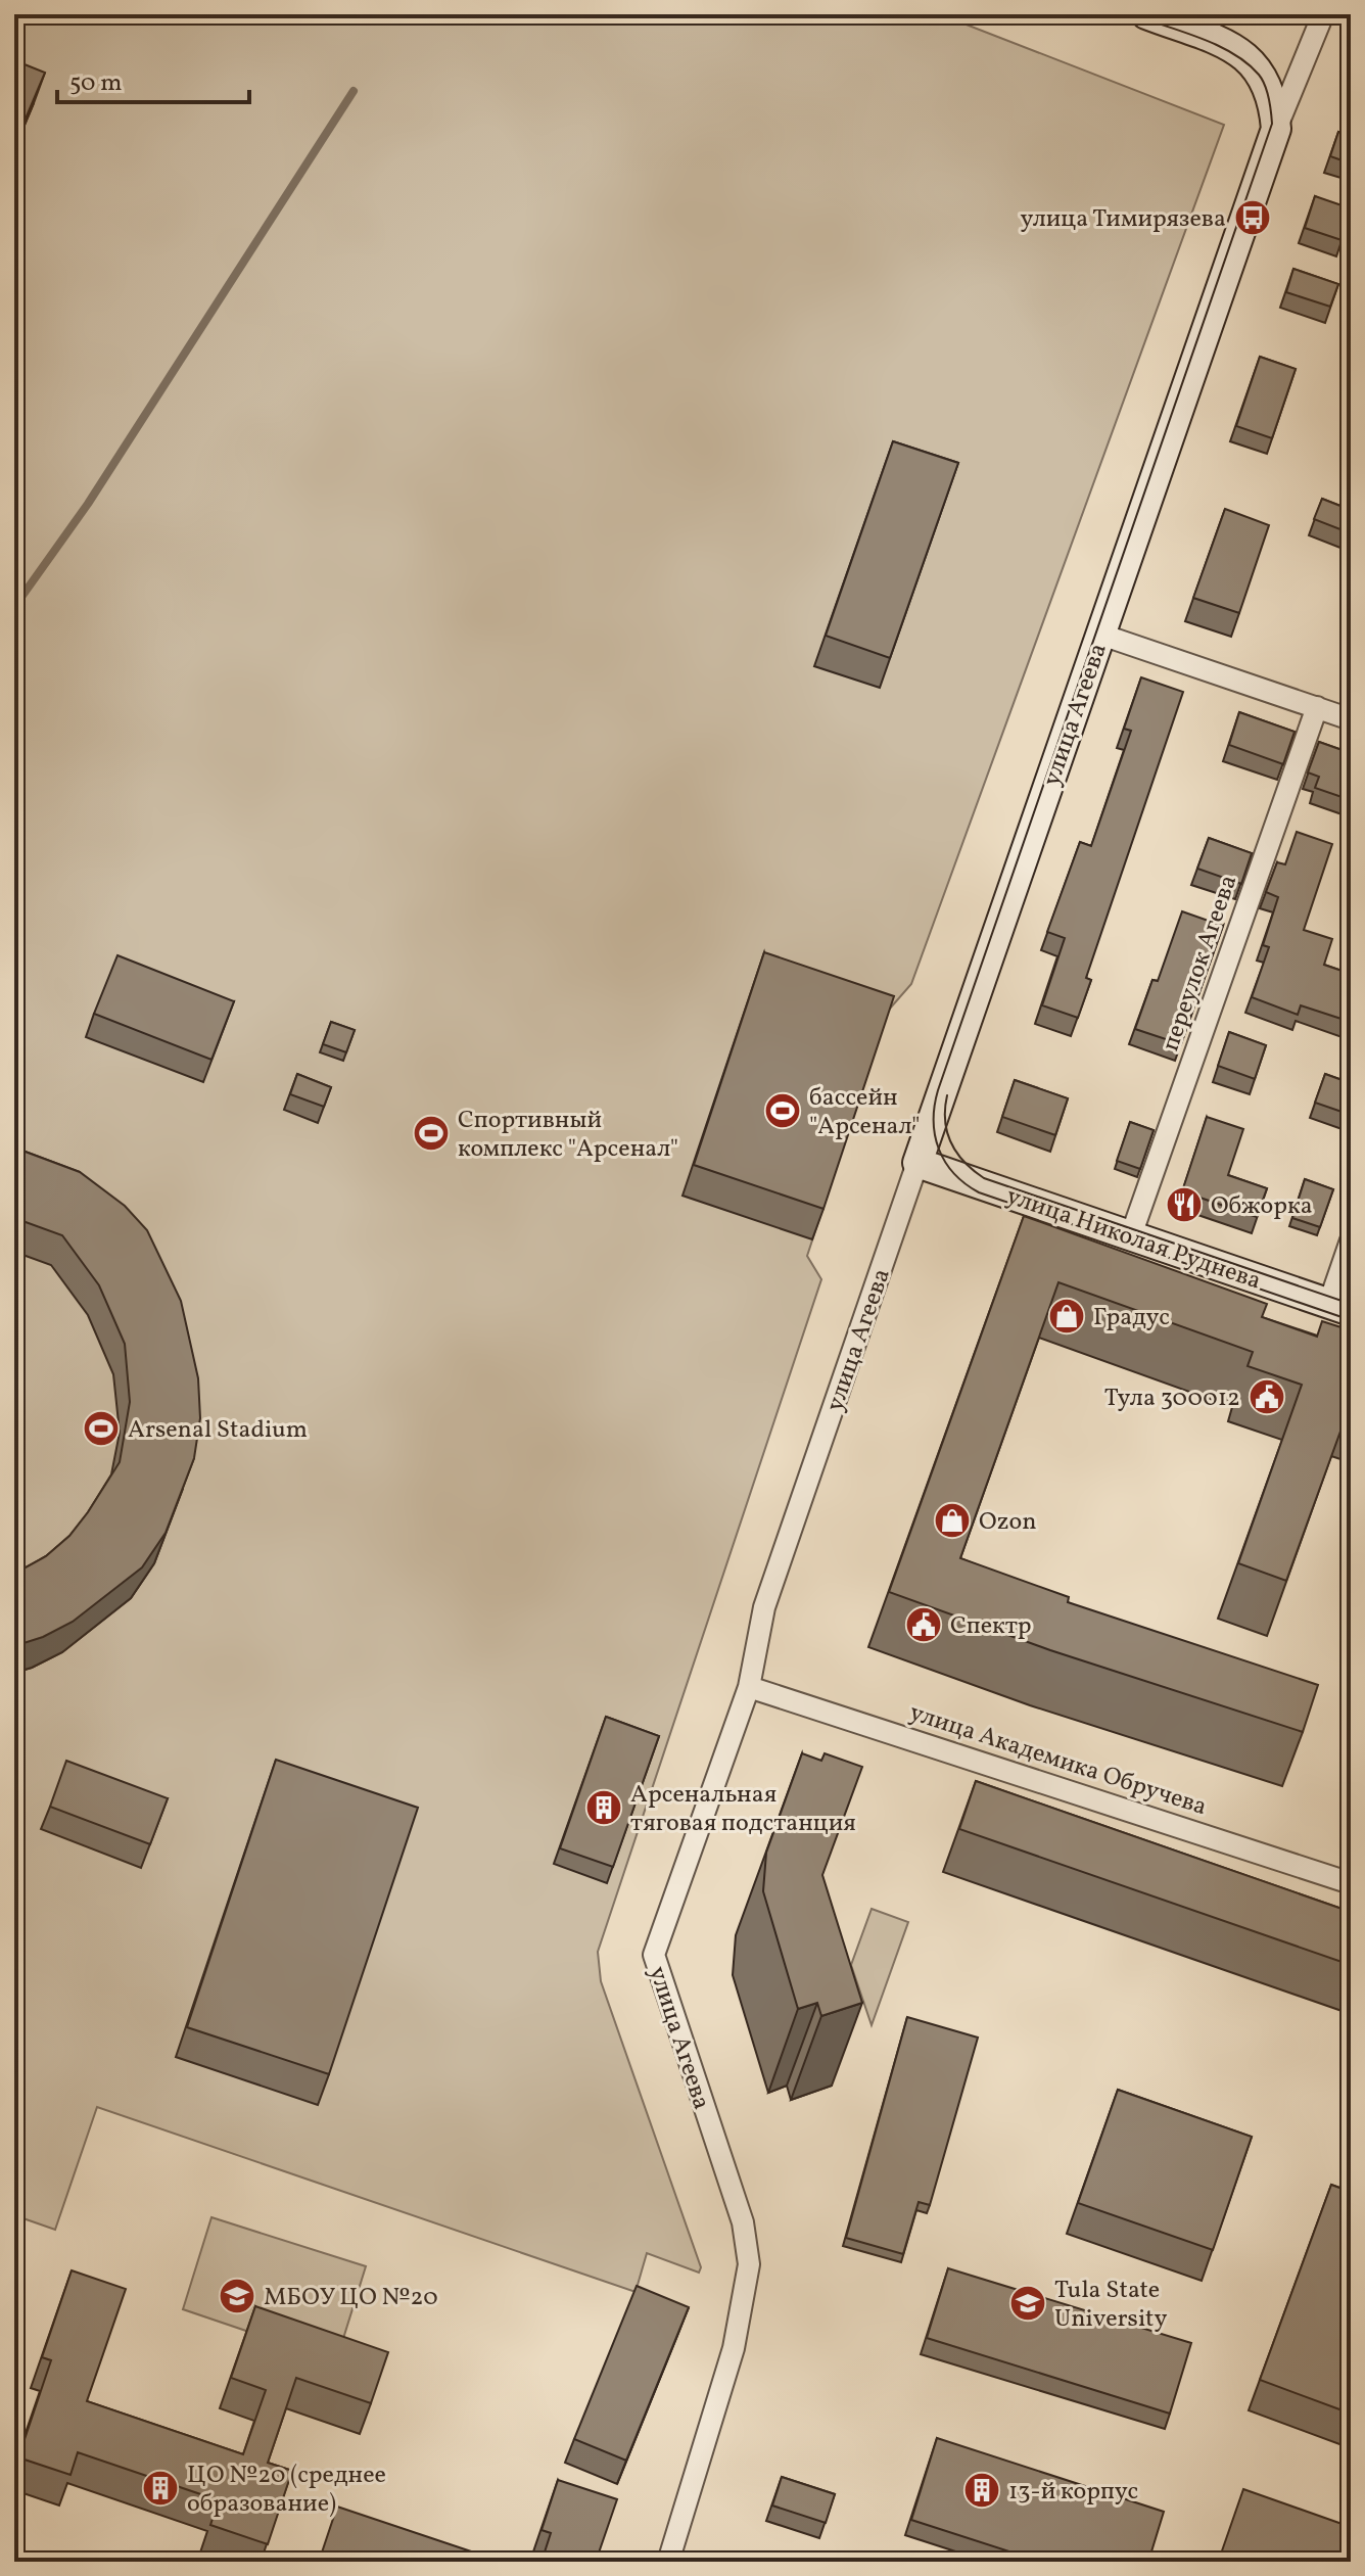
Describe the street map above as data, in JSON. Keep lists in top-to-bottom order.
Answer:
{
  "streets": {
    "street": [
      "улица Агеева",
      "переулок Агеева",
      "улица Николая Руднева",
      "улица Академика Обручева"
    ]
  },
  "crossings": [
    ["улица Агеева", "улица Николая Руднева"],
    ["улица Агеева", "улица Академика Обручева"],
    ["переулок Агеева", "улица Николая Руднева"]
  ],
  "places": {
    "bus stop": ["улица Тимирязева"],
    "sports": ["бассейн \"Арсенал\"", "Спортивный комплекс \"Арсенал\"", "Arsenal Stadium"],
    "restaurant": ["Обжорка"],
    "shop": ["Градус", "Ozon"],
    "public building": ["Тула 300012", "Спектр"],
    "building": ["Арсенальная тяговая подстанция", "ЦО №20 (среднее образование)", "13-й корпус"],
    "school or university": ["МБОУ ЦО №20", "Tula State University"]
  },
  "scale_bar": "50 m"
}
